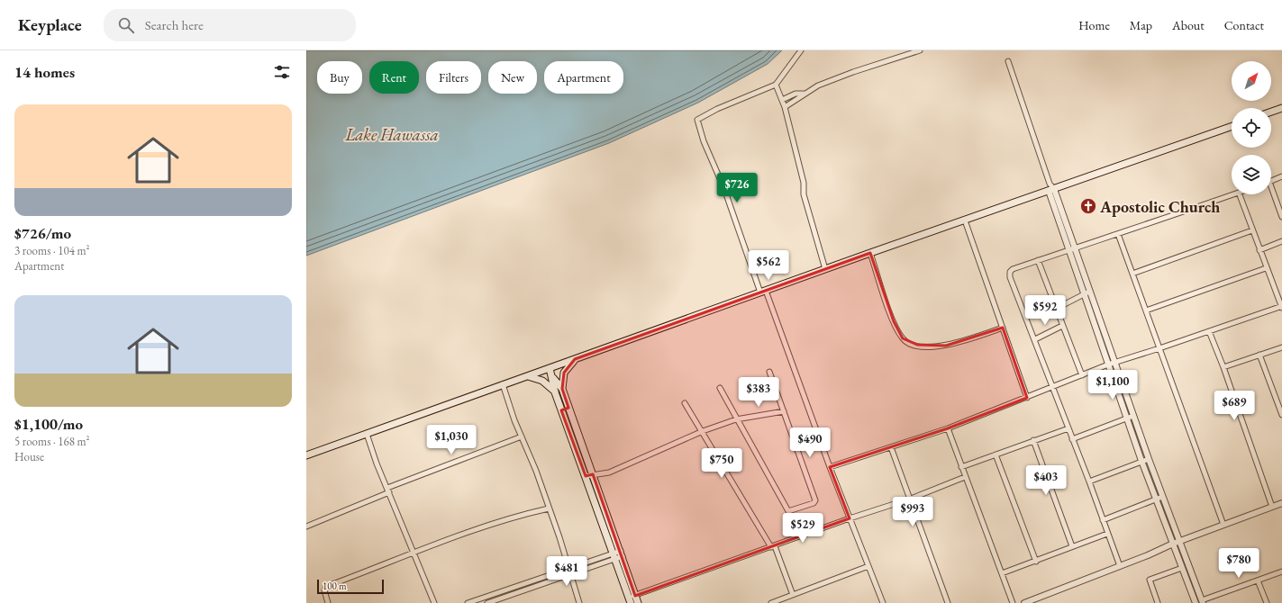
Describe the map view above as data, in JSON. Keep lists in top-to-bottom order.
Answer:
{
  "water": ["Lake Hawassa"],
  "places": {
    "church": ["Apostolic Church"]
  },
  "scale_bar": "100 m",
  "north": "top right",
  "page": {
    "header": "Keyplace",
    "search": "Search here",
    "nav": [
      "Home",
      "Map",
      "About",
      "Contact"
    ],
    "heading": "14 homes",
    "chip": [
      "Buy",
      "Rent",
      "Filters",
      "New",
      "Apartment"
    ],
    "list": [
      {
        "name": "$726/mo",
        "note": "3 rooms · 104 m² · Apartment"
      },
      {
        "name": "$1,100/mo",
        "note": "5 rooms · 168 m² · House"
      }
    ],
    "price": [
      "$726",
      "$562",
      "$592",
      "$1,100",
      "$383",
      "$689",
      "$1,030",
      "$490",
      "$750",
      "$403",
      "$993",
      "$529",
      "$780",
      "$481"
    ],
    "scale": "100 m"
  }
}
